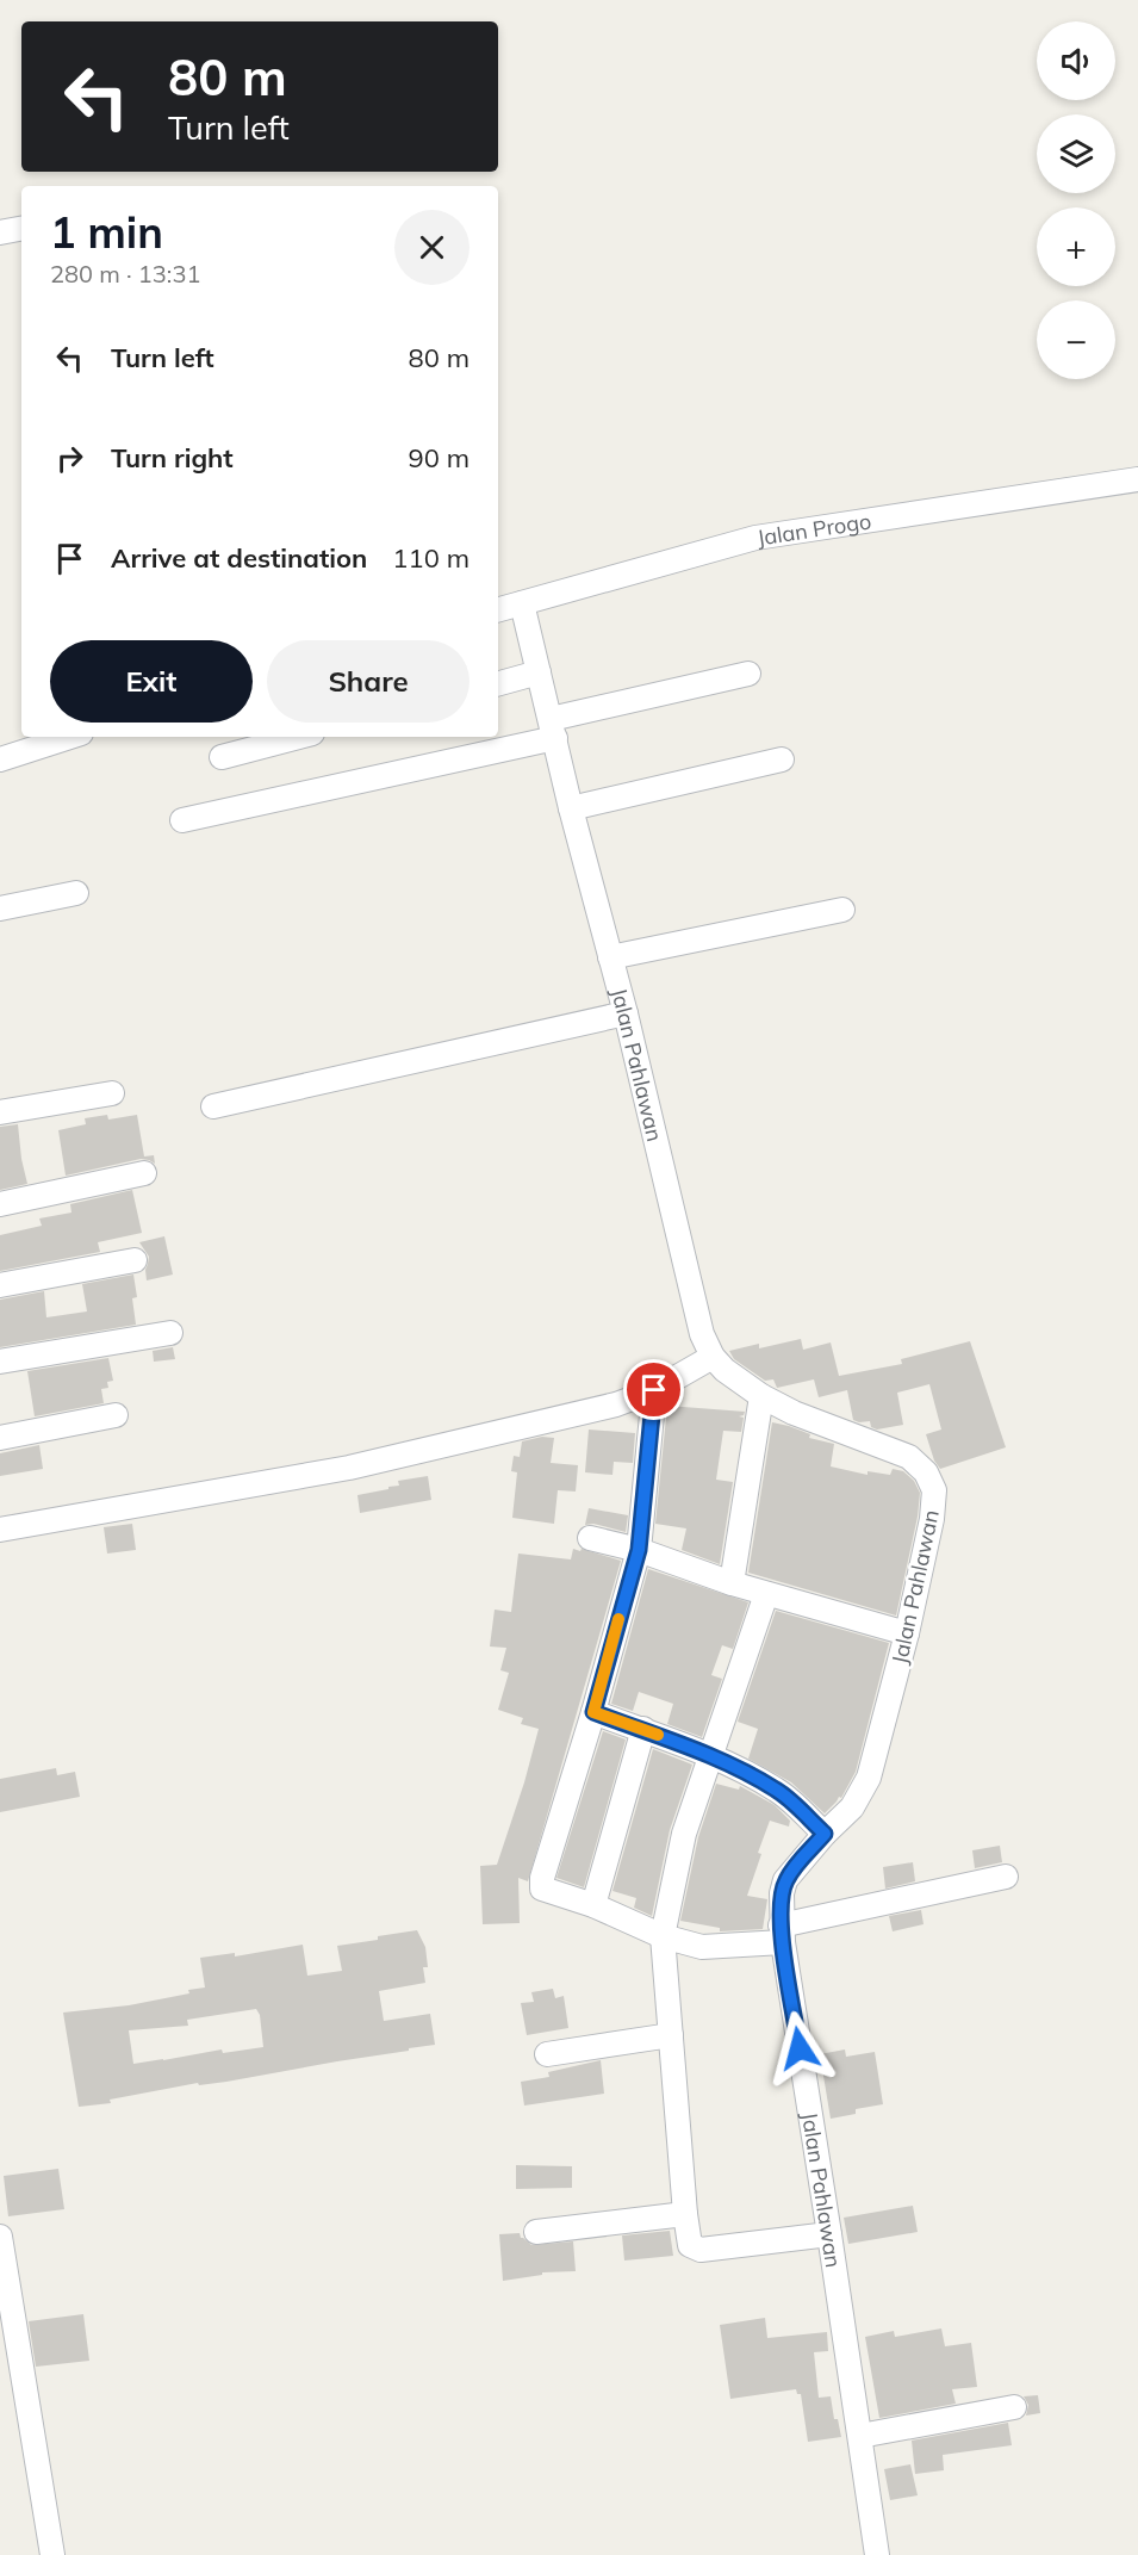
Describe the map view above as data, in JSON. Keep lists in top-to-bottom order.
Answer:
{
  "streets": {
    "street": ["Jalan Progo", "Jalan Pahlawan"]
  },
  "crossings": [
    ["Jalan Progo", "Jalan Pahlawan"]
  ],
  "page": {
    "map_buttons": ["+", "−"],
    "turn": ["80 m", "Turn left"],
    "heading": ["1 min", "280 m · 13:31"],
    "list": [
      {
        "name": "Turn left",
        "value": "80 m"
      },
      {
        "name": "Turn right",
        "value": "90 m"
      },
      {
        "name": "Arrive at destination",
        "value": "110 m"
      }
    ],
    "buttons": ["Exit", "Share"]
  }
}
